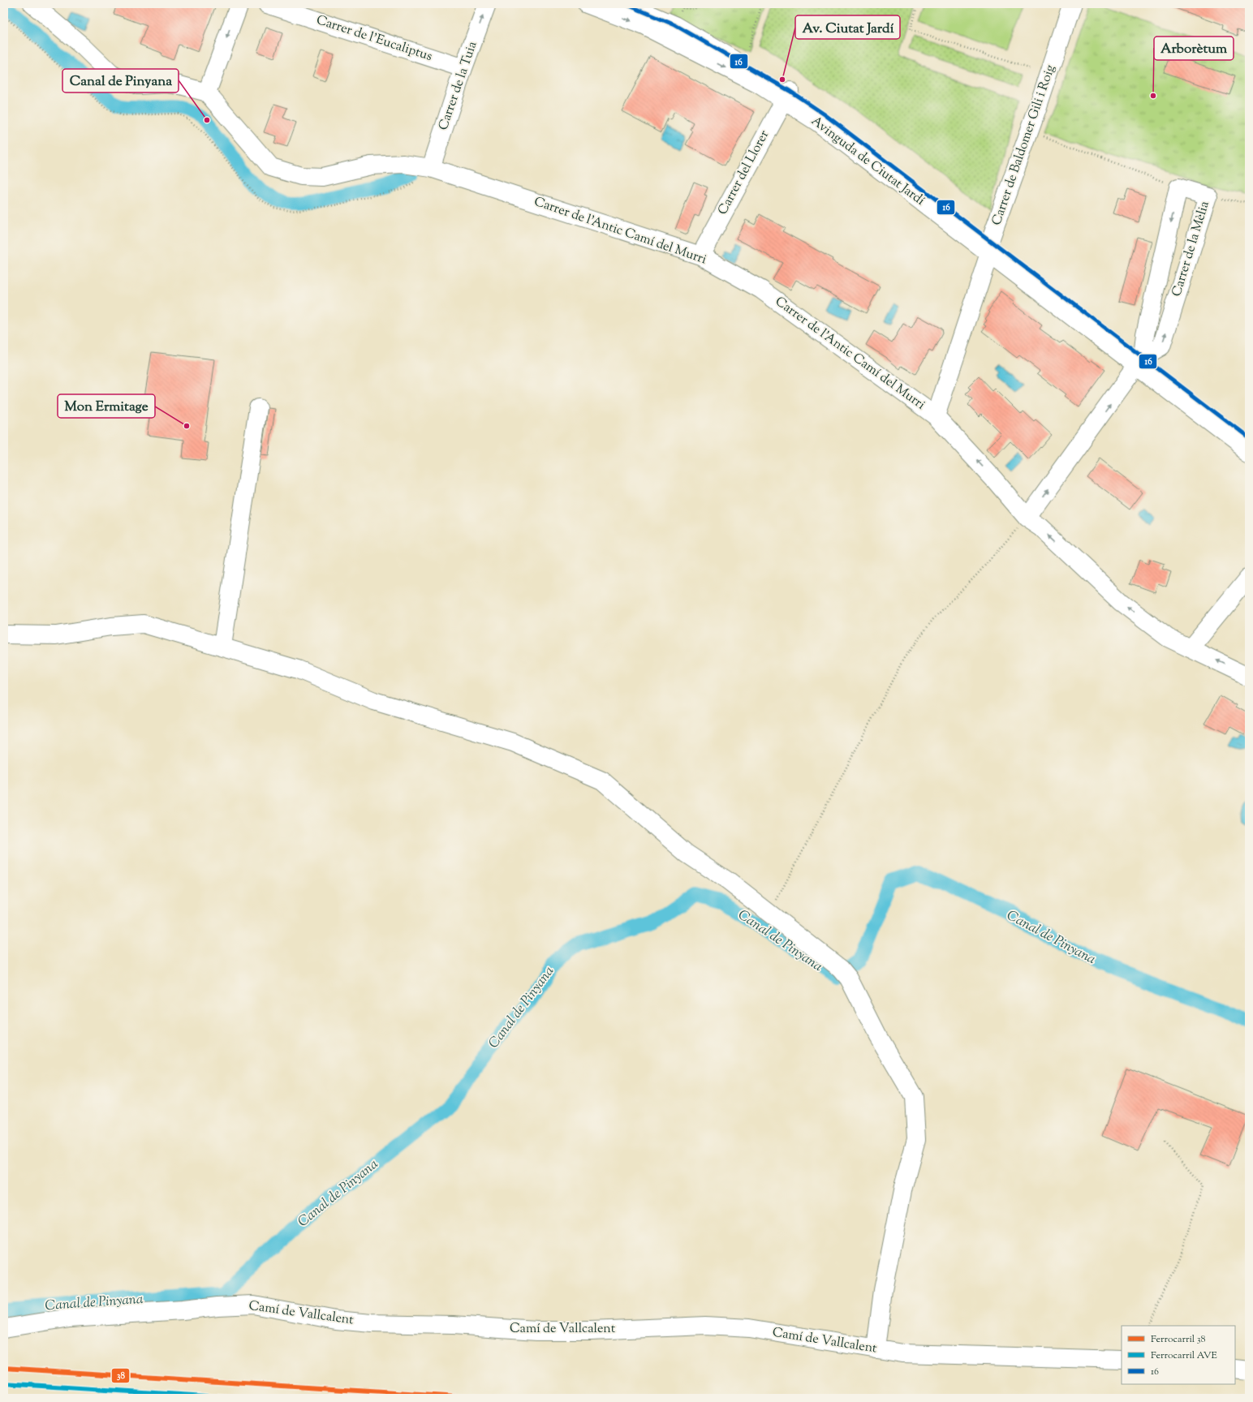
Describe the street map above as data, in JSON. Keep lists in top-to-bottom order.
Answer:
{
  "streets": {
    "street": [
      "Carrer de l'Eucaliptus",
      "Carrer de la Tuia",
      "Carrer de Baldomer Gili i Roig",
      "Avinguda de Ciutat Jardí",
      "Carrer del Llorer",
      "Carrer de l'Antic Camí del Murri",
      "Carrer de la Mèlia",
      "Camí de Vallcalent"
    ]
  },
  "crossings": [
    ["Carrer de l'Eucaliptus", "Carrer de la Tuia"],
    ["Carrer de la Tuia", "Carrer de l'Antic Camí del Murri"],
    ["Carrer de Baldomer Gili i Roig", "Avinguda de Ciutat Jardí"],
    ["Carrer de Baldomer Gili i Roig", "Carrer de l'Antic Camí del Murri"],
    ["Avinguda de Ciutat Jardí", "Carrer del Llorer"],
    ["Avinguda de Ciutat Jardí", "Carrer de la Mèlia"],
    ["Carrer del Llorer", "Carrer de l'Antic Camí del Murri"],
    ["Carrer de l'Antic Camí del Murri", "Carrer de la Mèlia"]
  ],
  "one_way": ["Carrer de la Tuia"],
  "water": ["Canal de Pinyana"],
  "places": [
    "Av. Ciutat Jardí",
    "Arborètum",
    "Canal de Pinyana",
    "Mon Ermitage"
  ],
  "lines": ["transit line 16", "rail line 38", "rail line AVE"],
  "legend": ["Ferrocarril 38", "Ferrocarril AVE", "16"]
}
